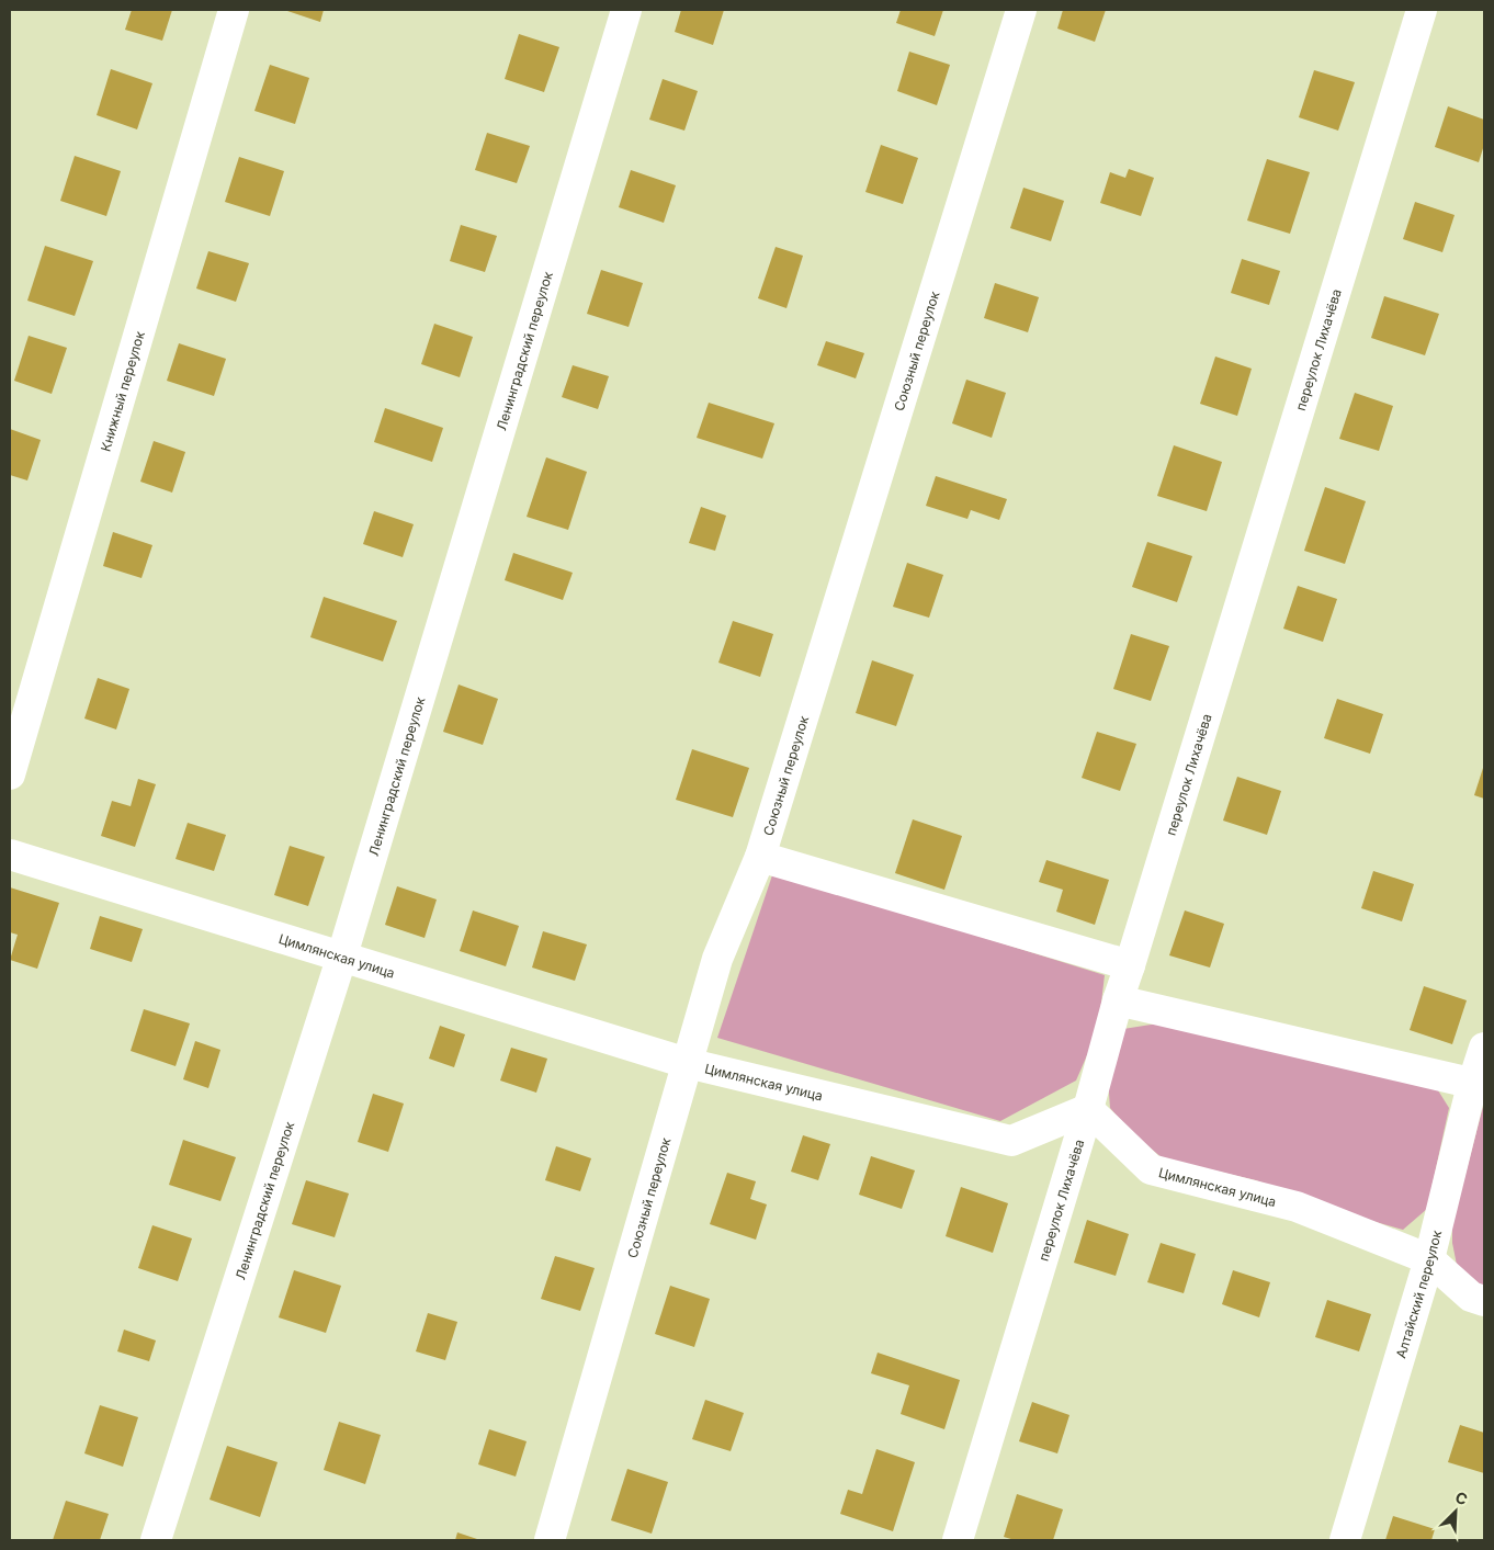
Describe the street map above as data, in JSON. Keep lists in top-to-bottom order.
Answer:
{
  "streets": {
    "street": [
      "переулок Лихачёва",
      "Ленинградский переулок",
      "Союзный переулок",
      "Книжный переулок",
      "Цимлянская улица",
      "Алтайский переулок"
    ]
  },
  "crossings": [
    ["переулок Лихачёва", "Цимлянская улица"],
    ["Ленинградский переулок", "Цимлянская улица"],
    ["Союзный переулок", "Цимлянская улица"],
    ["Цимлянская улица", "Алтайский переулок"]
  ],
  "north": "top right"
}
